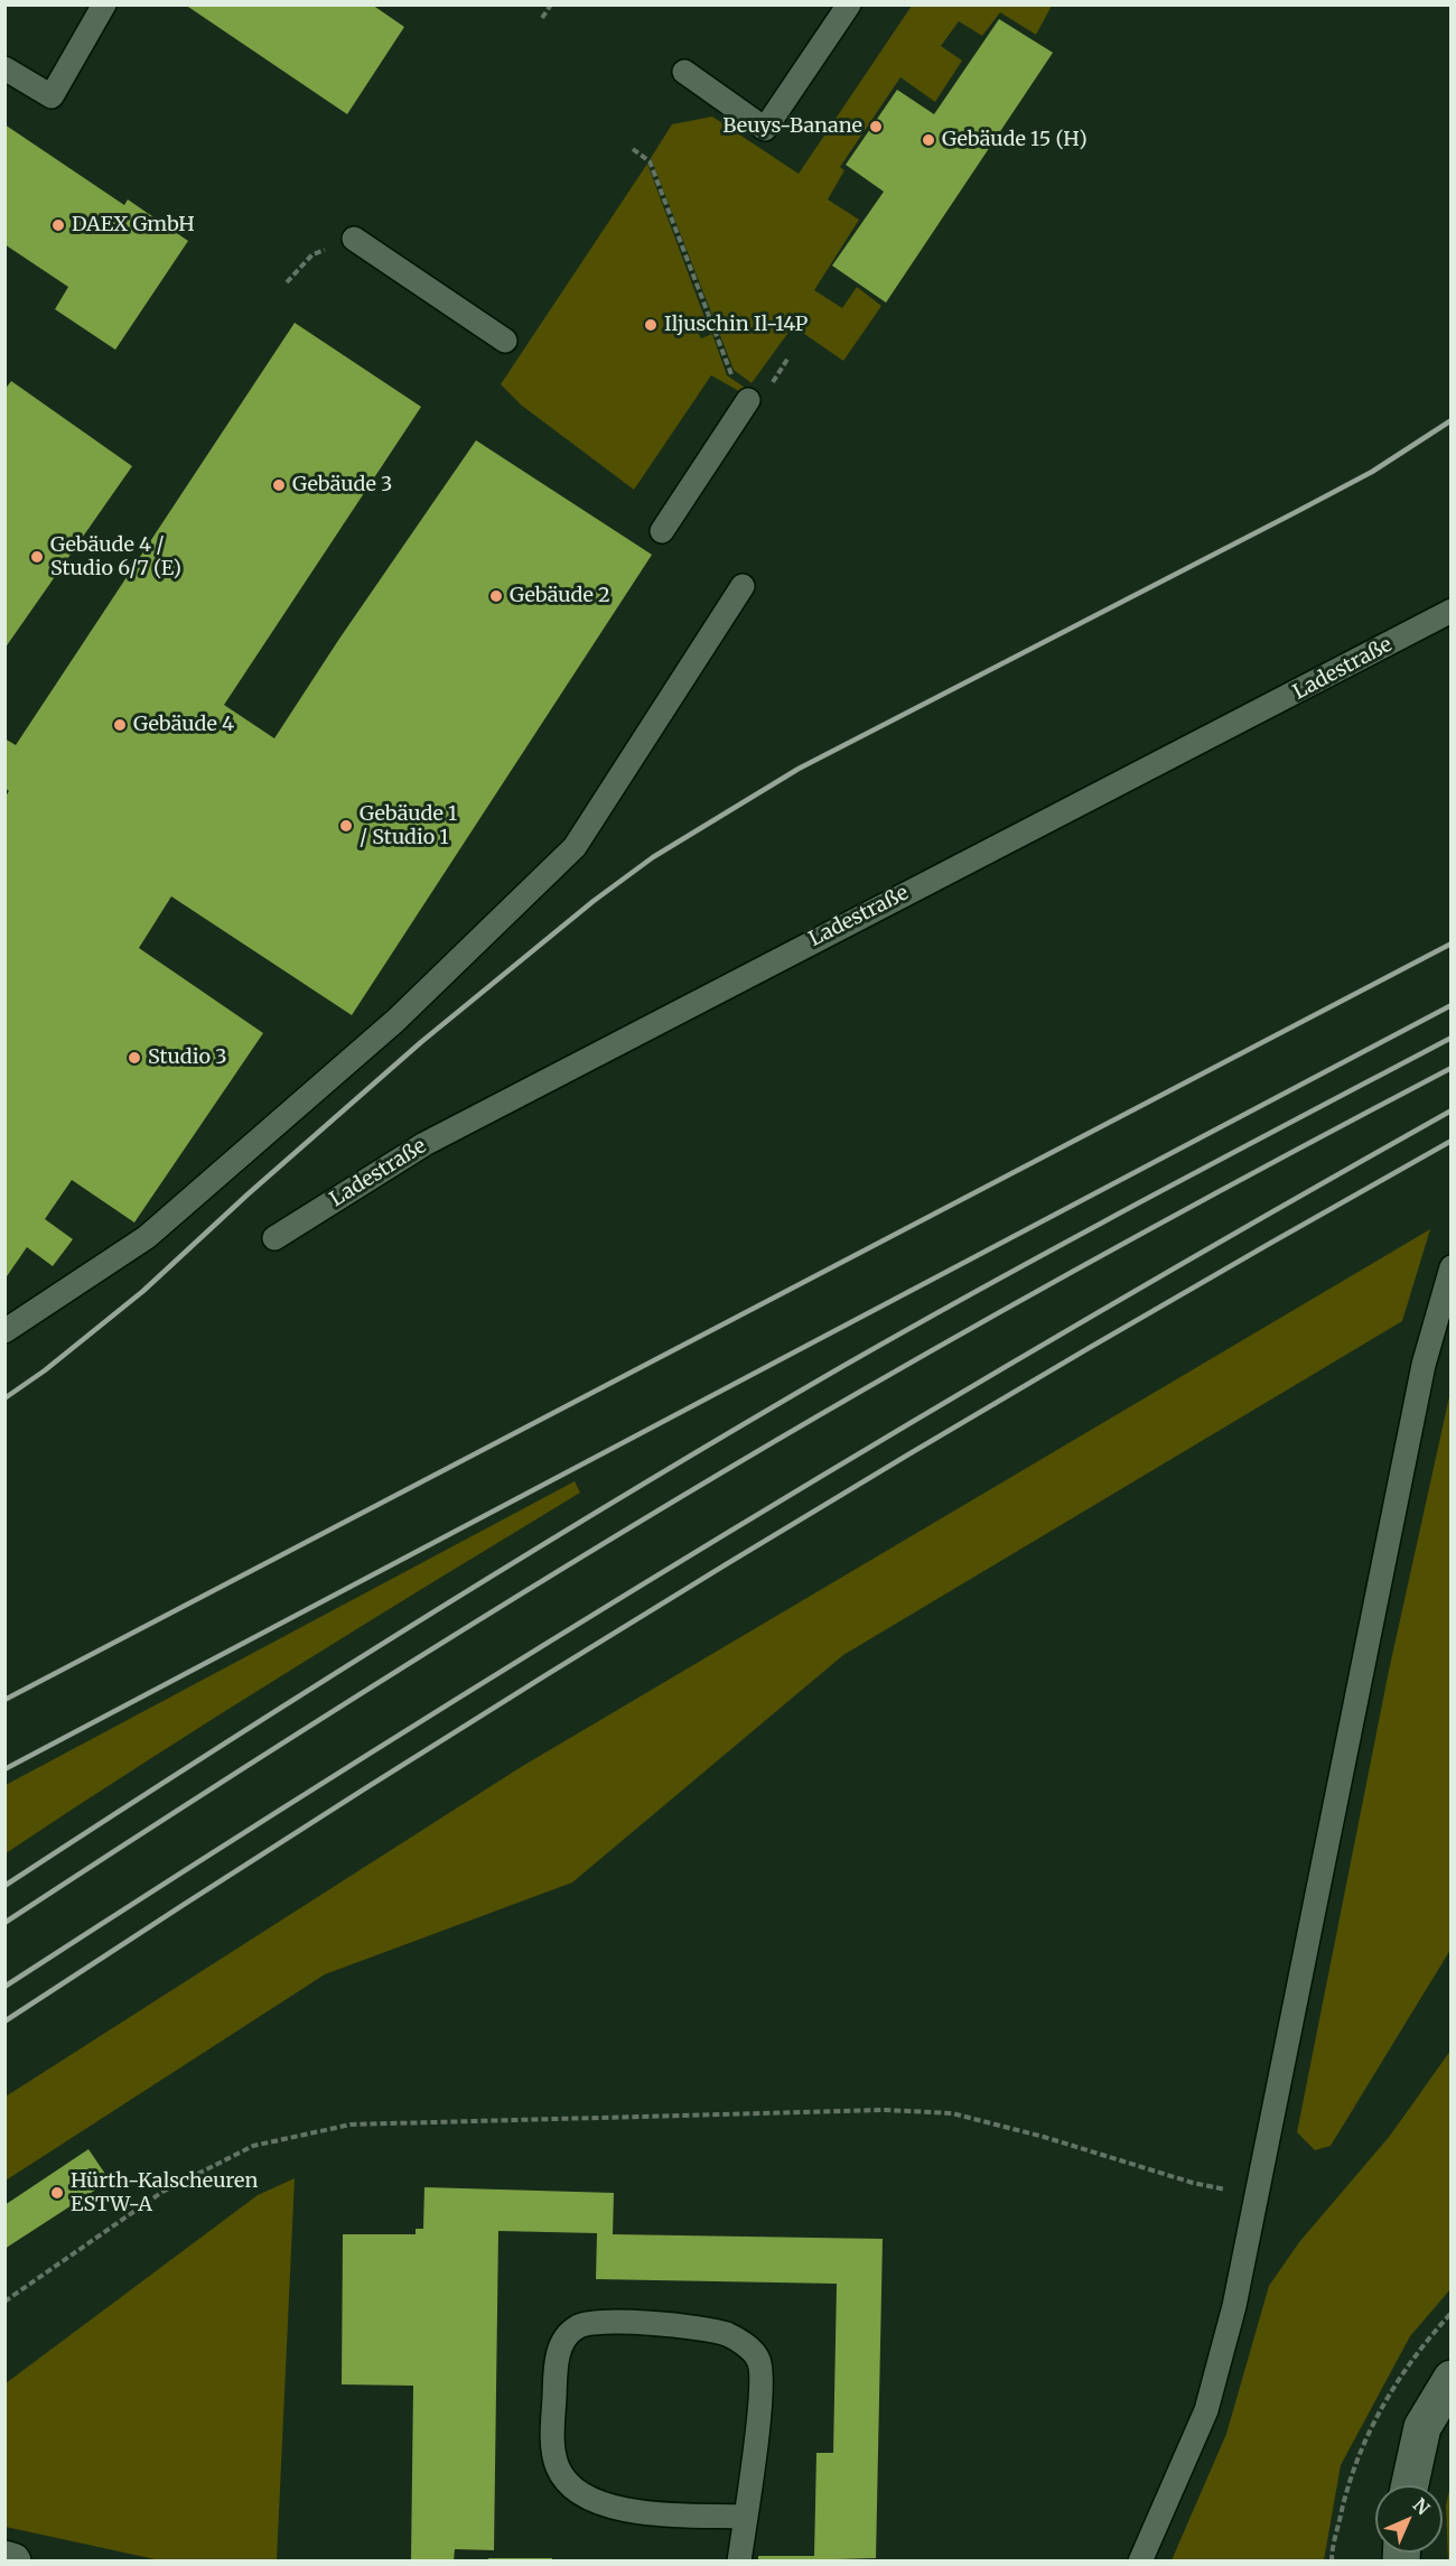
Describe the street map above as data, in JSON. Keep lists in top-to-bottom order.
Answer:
{
  "streets": {
    "lane": ["Ladestraße"]
  },
  "places": [
    "Beuys-Banane",
    "Gebäude 15 (H)",
    "DAEX GmbH",
    "Iljuschin Il-14P",
    "Gebäude 3",
    "Gebäude 4 / Studio 6/7 (E)",
    "Gebäude 2",
    "Gebäude 4",
    "Gebäude 1 / Studio 1",
    "Studio 3",
    "Hürth-Kalscheuren ESTW-A"
  ],
  "north": "top right"
}
